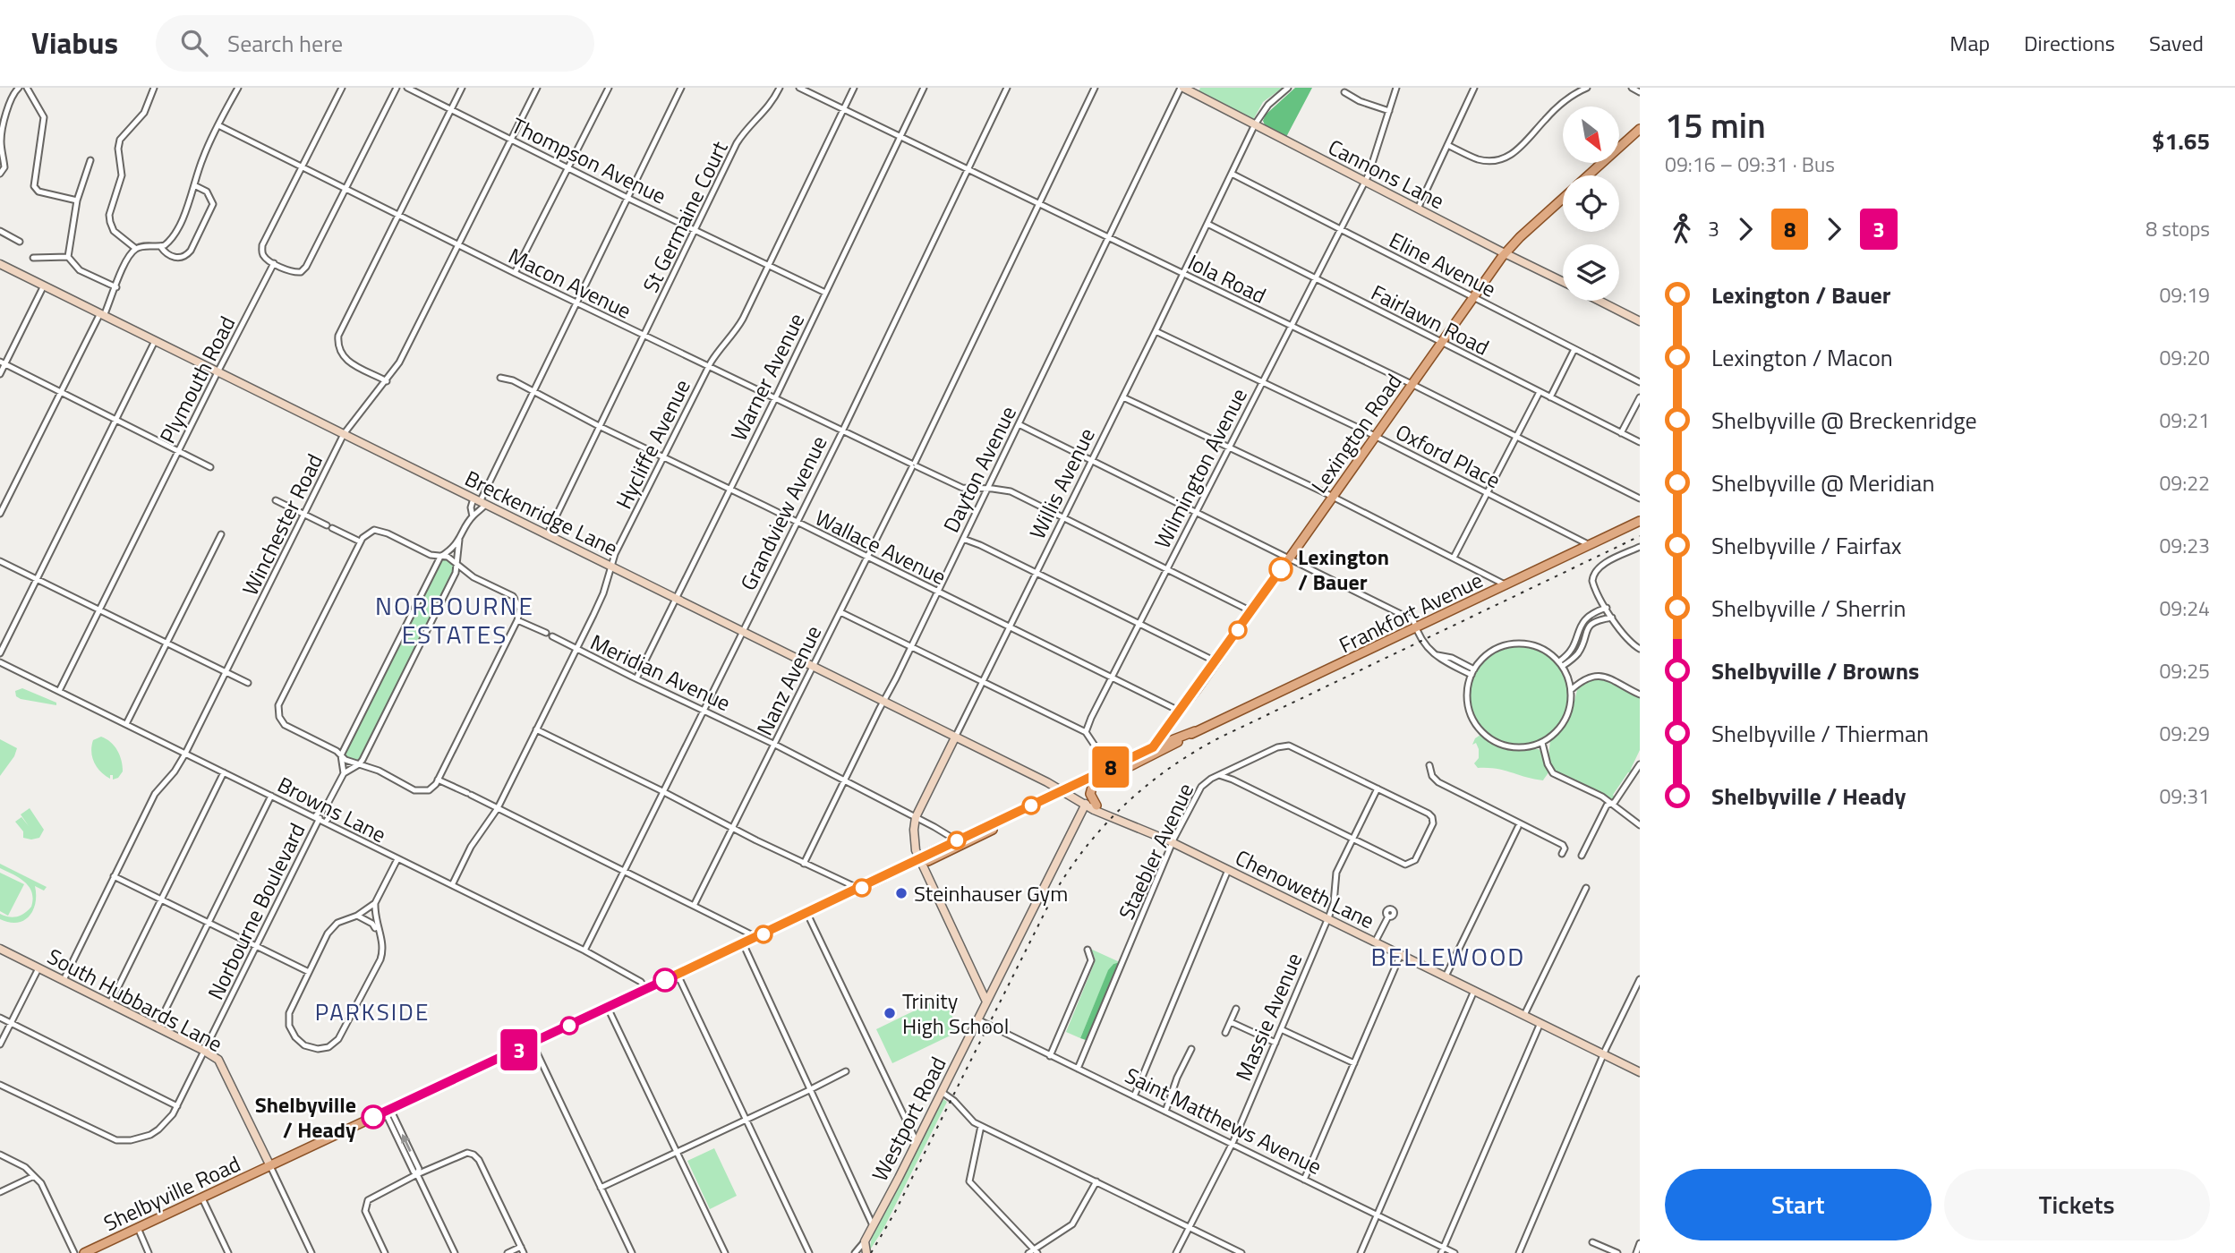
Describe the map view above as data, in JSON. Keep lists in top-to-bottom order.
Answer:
{
  "streets": {
    "main road": [
      "Cannons Lane",
      "Lexington Road",
      "Willis Avenue",
      "Breckenridge Lane",
      "Frankfort Avenue",
      "Chenoweth Lane",
      "South Hubbards Lane",
      "Westport Road",
      "Shelbyville Road"
    ],
    "street": [
      "Thompson Avenue",
      "St Germaine Court",
      "Eline Avenue",
      "Iola Road",
      "Macon Avenue",
      "Fairlawn Road",
      "Warner Avenue",
      "Plymouth Road",
      "Hycliffe Avenue",
      "Oxford Place",
      "Wilmington Avenue",
      "Dayton Avenue",
      "Grandview Avenue",
      "Winchester Road",
      "Wallace Avenue",
      "Meridian Avenue",
      "Nanz Avenue",
      "Browns Lane",
      "Staebler Avenue",
      "Norbourne Boulevard",
      "Massie Avenue",
      "Saint Matthews Avenue"
    ]
  },
  "crossings": [
    ["Thompson Avenue", "St Germaine Court"],
    ["Thompson Avenue", "Warner Avenue"],
    ["Thompson Avenue", "Hycliffe Avenue"],
    ["Thompson Avenue", "Winchester Road"],
    ["Cannons Lane", "Lexington Road"],
    ["Cannons Lane", "Wilmington Avenue"],
    ["Cannons Lane", "Dayton Avenue"],
    ["Cannons Lane", "Willis Avenue"],
    ["St Germaine Court", "Macon Avenue"],
    ["St Germaine Court", "Breckenridge Lane"],
    ["St Germaine Court", "Wallace Avenue"],
    ["Eline Avenue", "Lexington Road"],
    ["Eline Avenue", "Wilmington Avenue"],
    ["Eline Avenue", "Willis Avenue"],
    ["Iola Road", "Warner Avenue"],
    ["Iola Road", "Lexington Road"],
    ["Iola Road", "Hycliffe Avenue"],
    ["Iola Road", "Wilmington Avenue"],
    ["Iola Road", "Dayton Avenue"],
    ["Iola Road", "Willis Avenue"],
    ["Iola Road", "Grandview Avenue"],
    ["Iola Road", "Nanz Avenue"],
    ["Macon Avenue", "Warner Avenue"],
    ["Macon Avenue", "Lexington Road"],
    ["Macon Avenue", "Hycliffe Avenue"],
    ["Macon Avenue", "Wilmington Avenue"],
    ["Macon Avenue", "Dayton Avenue"],
    ["Macon Avenue", "Willis Avenue"],
    ["Macon Avenue", "Grandview Avenue"],
    ["Macon Avenue", "Winchester Road"],
    ["Macon Avenue", "Nanz Avenue"],
    ["Fairlawn Road", "Lexington Road"],
    ["Fairlawn Road", "Wilmington Avenue"],
    ["Fairlawn Road", "Willis Avenue"],
    ["Warner Avenue", "Breckenridge Lane"],
    ["Warner Avenue", "Wallace Avenue"],
    ["Warner Avenue", "Meridian Avenue"],
    ["Plymouth Road", "Breckenridge Lane"],
    ["Plymouth Road", "Browns Lane"],
    ["Lexington Road", "Oxford Place"],
    ["Lexington Road", "Wallace Avenue"],
    ["Lexington Road", "Frankfort Avenue"],
    ["Lexington Road", "Shelbyville Road"],
    ["Hycliffe Avenue", "Breckenridge Lane"],
    ["Hycliffe Avenue", "Wallace Avenue"],
    ["Hycliffe Avenue", "Meridian Avenue"],
    ["Hycliffe Avenue", "Browns Lane"],
    ["Oxford Place", "Wilmington Avenue"],
    ["Oxford Place", "Willis Avenue"],
    ["Oxford Place", "Frankfort Avenue"],
    ["Wilmington Avenue", "Wallace Avenue"],
    ["Dayton Avenue", "Breckenridge Lane"],
    ["Dayton Avenue", "Wallace Avenue"],
    ["Dayton Avenue", "Meridian Avenue"],
    ["Willis Avenue", "Breckenridge Lane"],
    ["Willis Avenue", "Wallace Avenue"],
    ["Willis Avenue", "Meridian Avenue"],
    ["Willis Avenue", "Shelbyville Road"],
    ["Breckenridge Lane", "Grandview Avenue"],
    ["Breckenridge Lane", "Winchester Road"],
    ["Breckenridge Lane", "Nanz Avenue"],
    ["Breckenridge Lane", "Chenoweth Lane"],
    ["Breckenridge Lane", "Shelbyville Road"],
    ["Grandview Avenue", "Wallace Avenue"],
    ["Grandview Avenue", "Meridian Avenue"],
    ["Grandview Avenue", "Browns Lane"],
    ["Winchester Road", "Browns Lane"],
    ["Winchester Road", "South Hubbards Lane"],
    ["Wallace Avenue", "Nanz Avenue"],
    ["Frankfort Avenue", "Shelbyville Road"],
    ["Meridian Avenue", "Nanz Avenue"],
    ["Meridian Avenue", "Shelbyville Road"],
    ["Browns Lane", "Norbourne Boulevard"],
    ["Browns Lane", "Shelbyville Road"],
    ["Staebler Avenue", "Chenoweth Lane"],
    ["Staebler Avenue", "Massie Avenue"],
    ["Staebler Avenue", "Saint Matthews Avenue"],
    ["Chenoweth Lane", "Massie Avenue"],
    ["Chenoweth Lane", "Westport Road"],
    ["Chenoweth Lane", "Shelbyville Road"],
    ["Norbourne Boulevard", "South Hubbards Lane"],
    ["South Hubbards Lane", "Shelbyville Road"],
    ["Massie Avenue", "Saint Matthews Avenue"],
    ["Westport Road", "Saint Matthews Avenue"]
  ],
  "districts": ["NORBOURNE ESTATES", "BELLEWOOD", "PARKSIDE"],
  "places": [
    "Lexington / Bauer",
    "Steinhauser Gym",
    "Trinity High School",
    "Shelbyville / Heady"
  ],
  "lines": ["bus line 8", "bus line 3"],
  "north": "bottom right",
  "page": {
    "header": "Viabus",
    "search": "Search here",
    "nav": ["Map", "Directions", "Saved"],
    "on_map": ["8", "3"],
    "heading": ["15 min", "09:16 – 09:31 · Bus", "$1.65"],
    "legs": [
      "3",
      "8",
      "3",
      "8 stops"
    ],
    "list": [
      {
        "name": "Lexington / Bauer",
        "value": "09:19"
      },
      {
        "name": "Lexington / Macon",
        "value": "09:20"
      },
      {
        "name": "Shelbyville @ Breckenridge",
        "value": "09:21"
      },
      {
        "name": "Shelbyville @ Meridian",
        "value": "09:22"
      },
      {
        "name": "Shelbyville / Fairfax",
        "value": "09:23"
      },
      {
        "name": "Shelbyville / Sherrin",
        "value": "09:24"
      },
      {
        "name": "Shelbyville / Browns",
        "value": "09:25"
      },
      {
        "name": "Shelbyville / Thierman",
        "value": "09:29"
      },
      {
        "name": "Shelbyville / Heady",
        "value": "09:31"
      }
    ],
    "buttons": ["Start", "Tickets"]
  }
}
